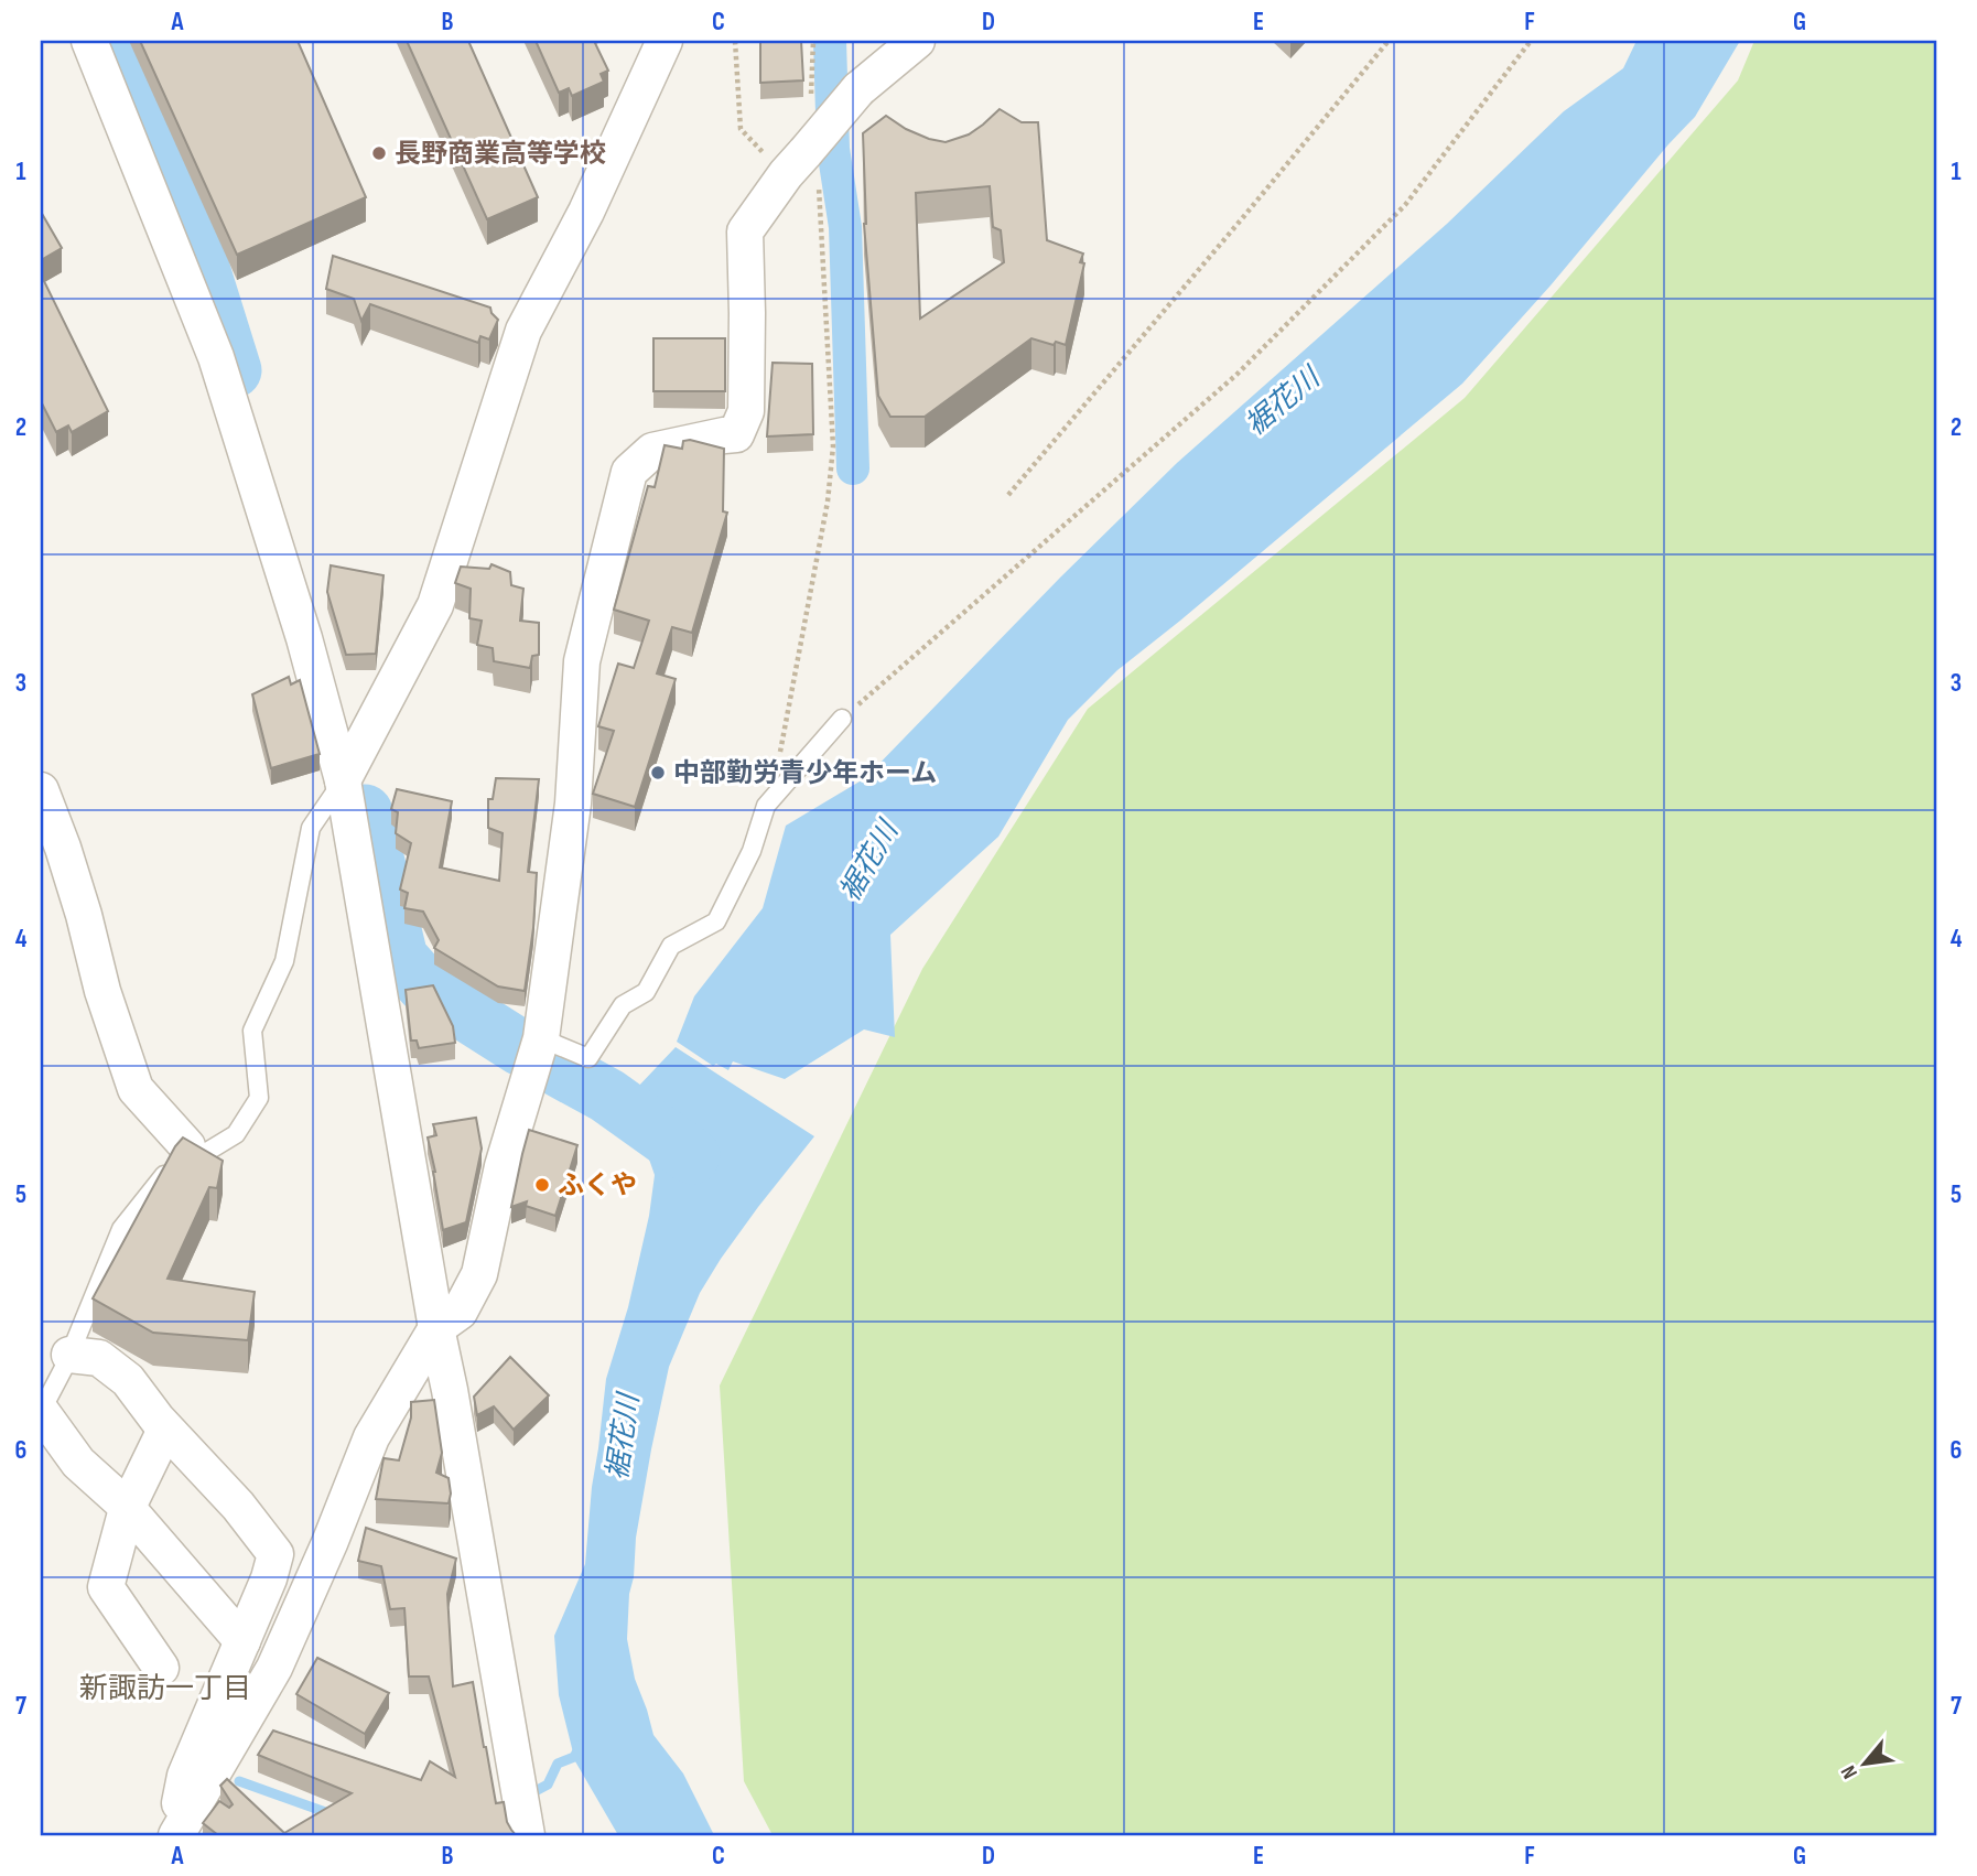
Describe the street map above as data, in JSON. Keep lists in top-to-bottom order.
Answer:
{
  "districts": ["新諏訪一丁目"],
  "water": ["裾花川"],
  "places": ["長野商業高等学校", "中部勤労青少年ホーム", "ふくや"],
  "north": "bottom left",
  "grid": {
    "columns": [
      "A",
      "B",
      "C",
      "D",
      "E",
      "F",
      "G"
    ],
    "rows": [
      "1",
      "2",
      "3",
      "4",
      "5",
      "6",
      "7"
    ]
  }
}
